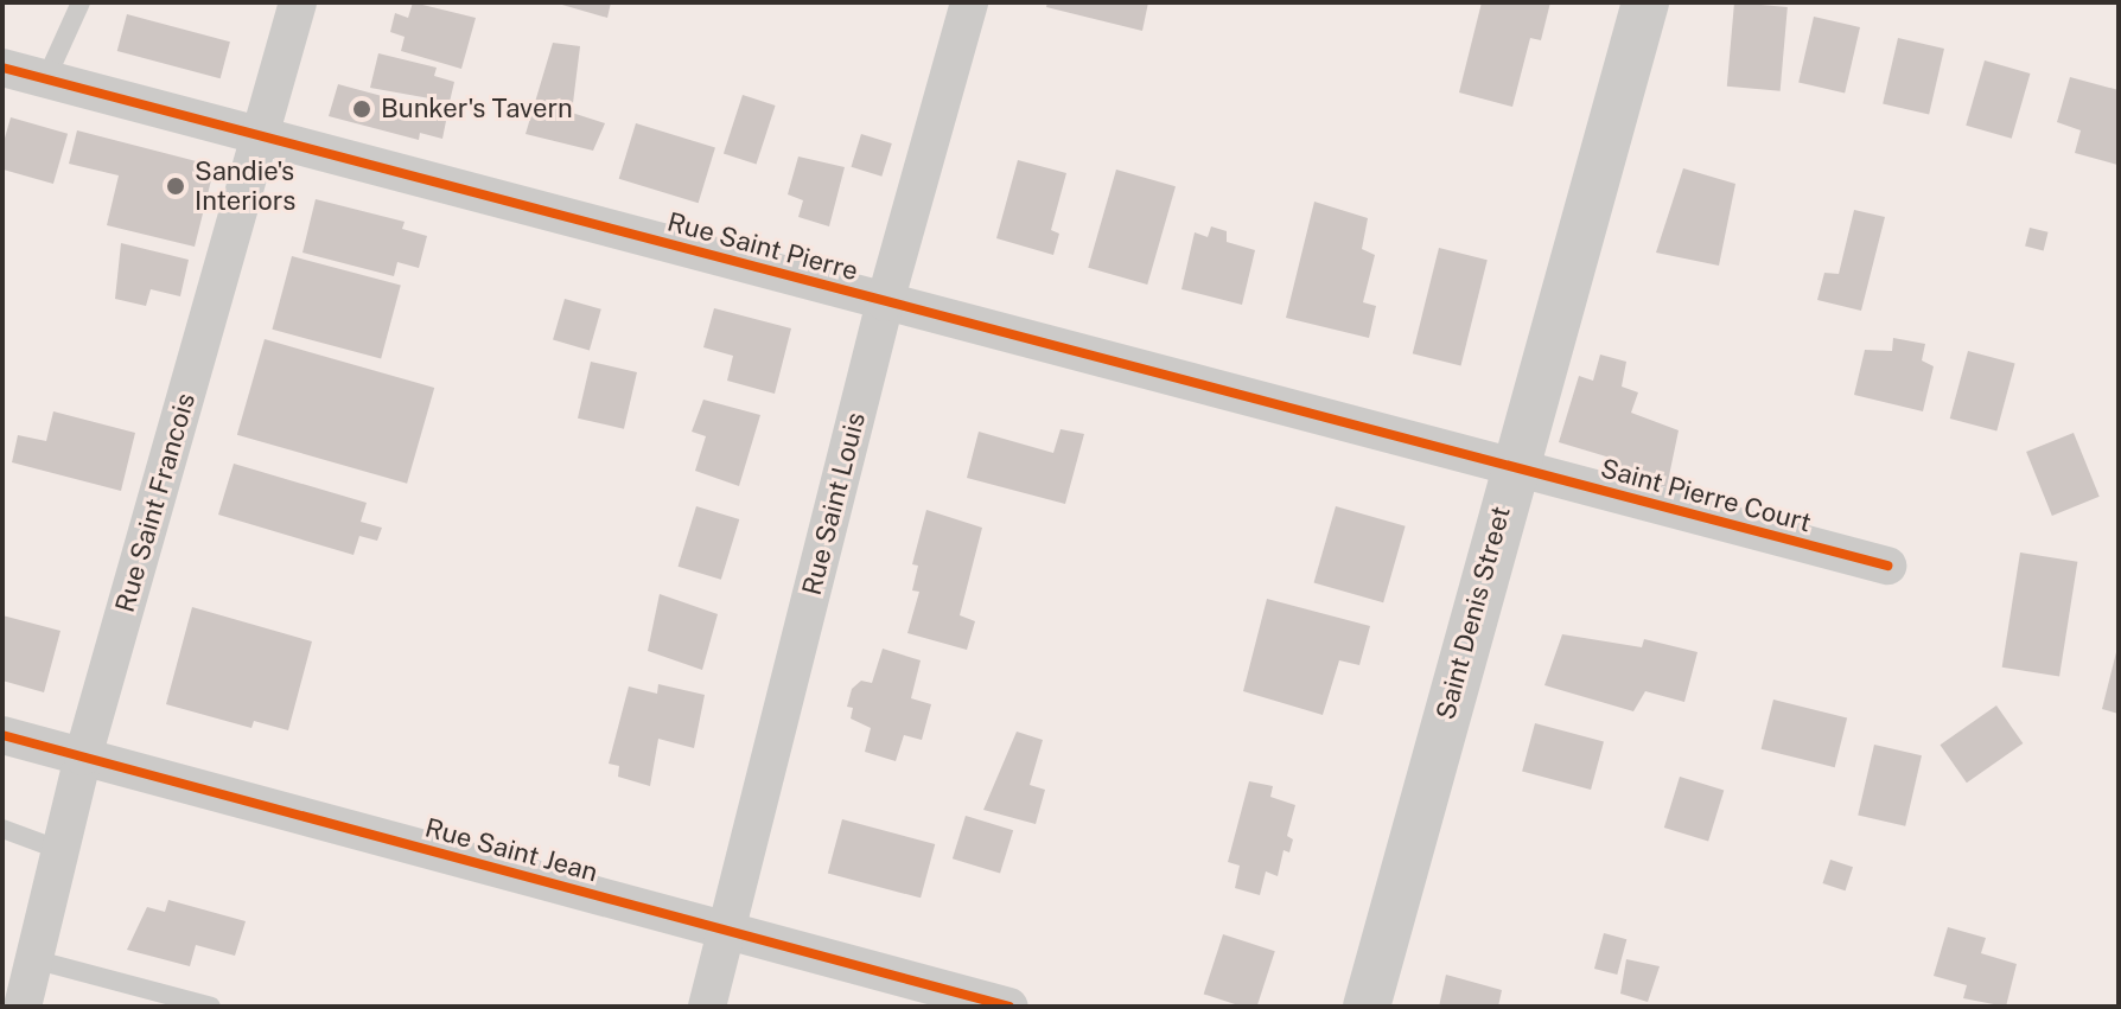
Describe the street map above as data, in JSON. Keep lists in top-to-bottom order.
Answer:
{
  "streets": {
    "street": [
      "Rue Saint Pierre",
      "Saint Pierre Court",
      "Rue Saint Francois",
      "Rue Saint Louis",
      "Saint Denis Street",
      "Rue Saint Jean"
    ]
  },
  "crossings": [
    ["Rue Saint Pierre", "Saint Pierre Court"],
    ["Rue Saint Pierre", "Rue Saint Francois"],
    ["Rue Saint Pierre", "Rue Saint Louis"],
    ["Rue Saint Pierre", "Saint Denis Street"],
    ["Saint Pierre Court", "Saint Denis Street"],
    ["Rue Saint Francois", "Rue Saint Jean"],
    ["Rue Saint Louis", "Rue Saint Jean"]
  ],
  "places": ["Bunker's Tavern", "Sandie's Interiors"]
}
